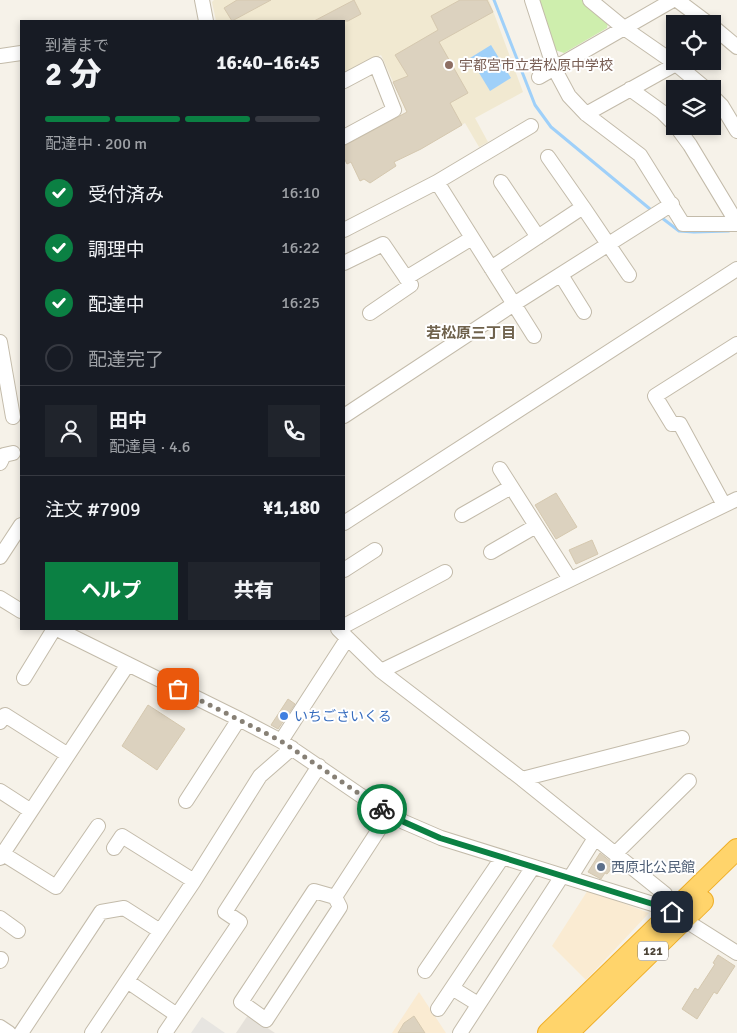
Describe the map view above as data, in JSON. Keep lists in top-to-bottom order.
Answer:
{
  "streets": {
    "highway": ["121"]
  },
  "districts": ["若松原三丁目"],
  "places": ["宇都宮市立若松原中学校", "いちごさいくる", "西原北公民館"],
  "page": {
    "heading": ["2 分", "到着まで", "16:40–16:45"],
    "panel": [
      "田中",
      "配達員 · 4.6",
      "注文 #7909",
      "¥1,180"
    ],
    "bar": "配達中 · 200 m",
    "list": [
      ["受付済み", "16:10"],
      ["調理中", "16:22"],
      ["配達中", "16:25"],
      "配達完了"
    ],
    "buttons": ["ヘルプ", "共有"]
  }
}
